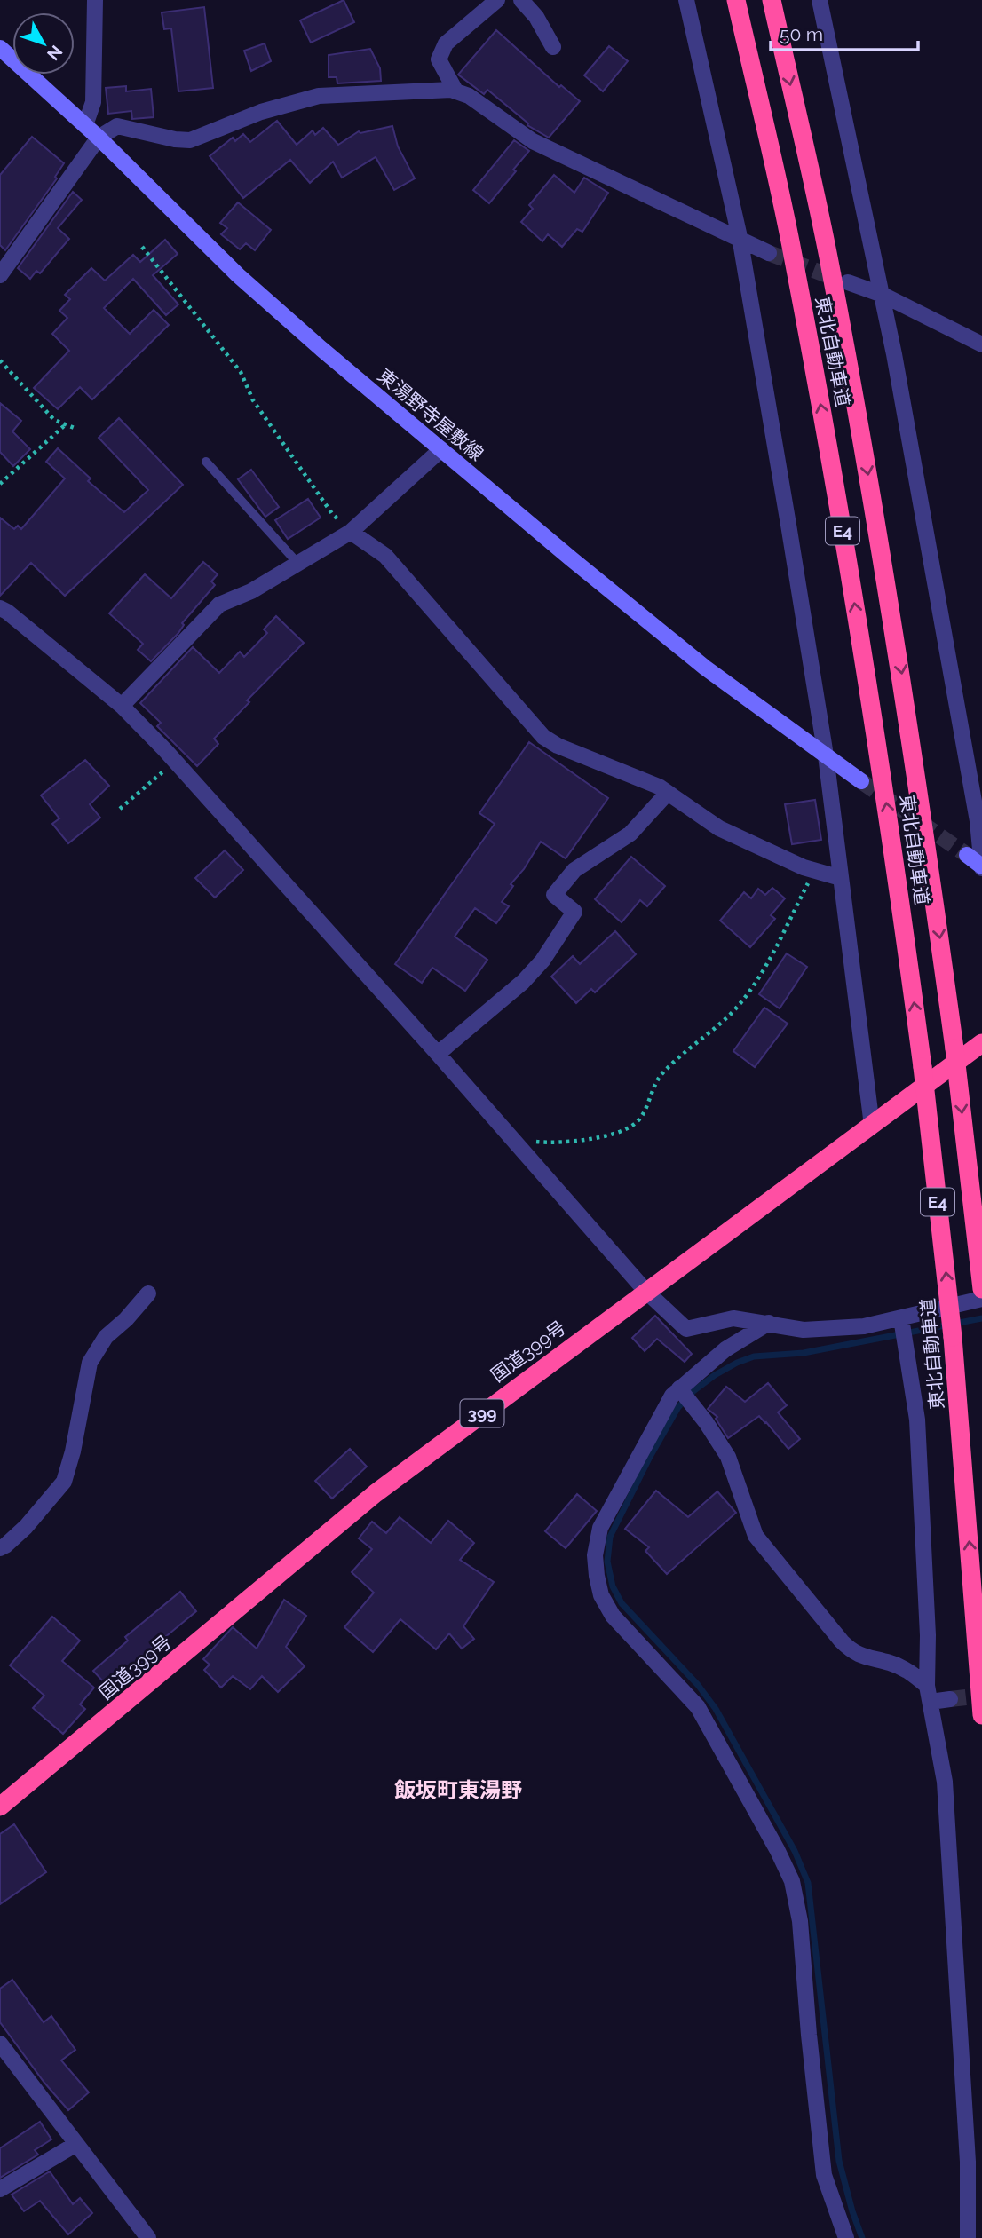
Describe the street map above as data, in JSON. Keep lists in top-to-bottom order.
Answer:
{
  "streets": {
    "highway": [
      "東北自動車道",
      "E4",
      "国道399号",
      "399"
    ],
    "main road": ["東湯野寺屋敷線"]
  },
  "districts": ["飯坂町東湯野"],
  "scale_bar": "50 m",
  "north": "bottom right"
}
